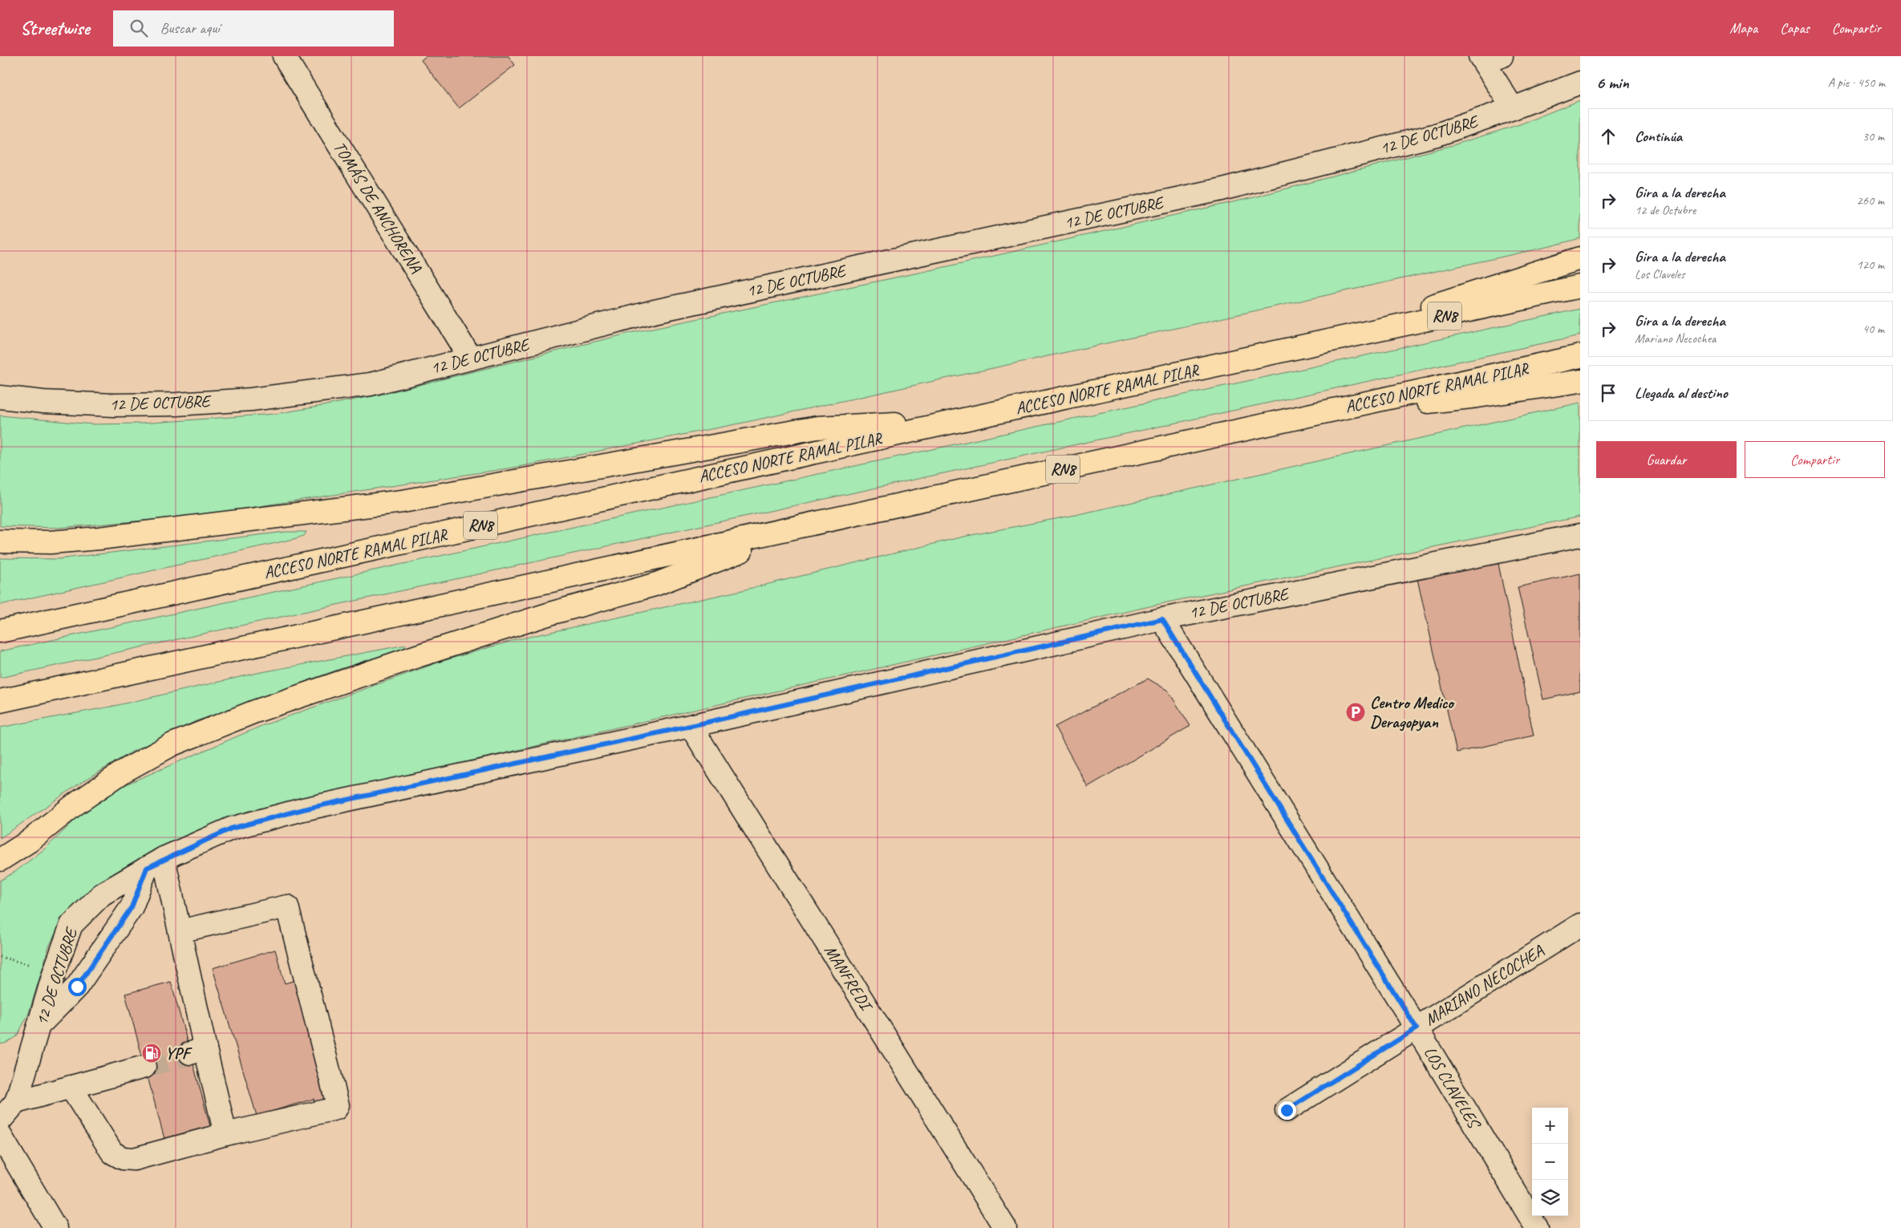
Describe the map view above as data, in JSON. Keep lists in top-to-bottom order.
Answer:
{
  "streets": {
    "highway": ["RN8", "ACCESO NORTE RAMAL PILAR"],
    "street": [
      "12 DE OCTUBRE",
      "TOMÁS DE ANCHORENA",
      "MANFREDI",
      "MARIANO NECOCHEA",
      "LOS CLAVELES"
    ]
  },
  "crossings": [
    ["12 DE OCTUBRE", "TOMÁS DE ANCHORENA"],
    ["12 DE OCTUBRE", "MANFREDI"],
    ["12 DE OCTUBRE", "LOS CLAVELES"],
    ["MARIANO NECOCHEA", "LOS CLAVELES"]
  ],
  "places": {
    "parking": ["Centro Medico Deragopyan"],
    "fuel station": ["YPF"]
  },
  "page": {
    "header": "Streetwise",
    "search": "Buscar aquí",
    "nav": ["Mapa", "Capas", "Compartir"],
    "heading": ["6 min", "A pie · 450 m"],
    "list": [
      ["Continúa", "30 m"],
      ["Gira a la derecha", "12 de Octubre", "260 m"],
      ["Gira a la derecha", "Los Claveles", "120 m"],
      ["Gira a la derecha", "Mariano Necochea", "40 m"],
      "Llegada al destino"
    ],
    "buttons": ["Guardar", "Compartir"],
    "map_buttons": ["+", "−"]
  }
}
